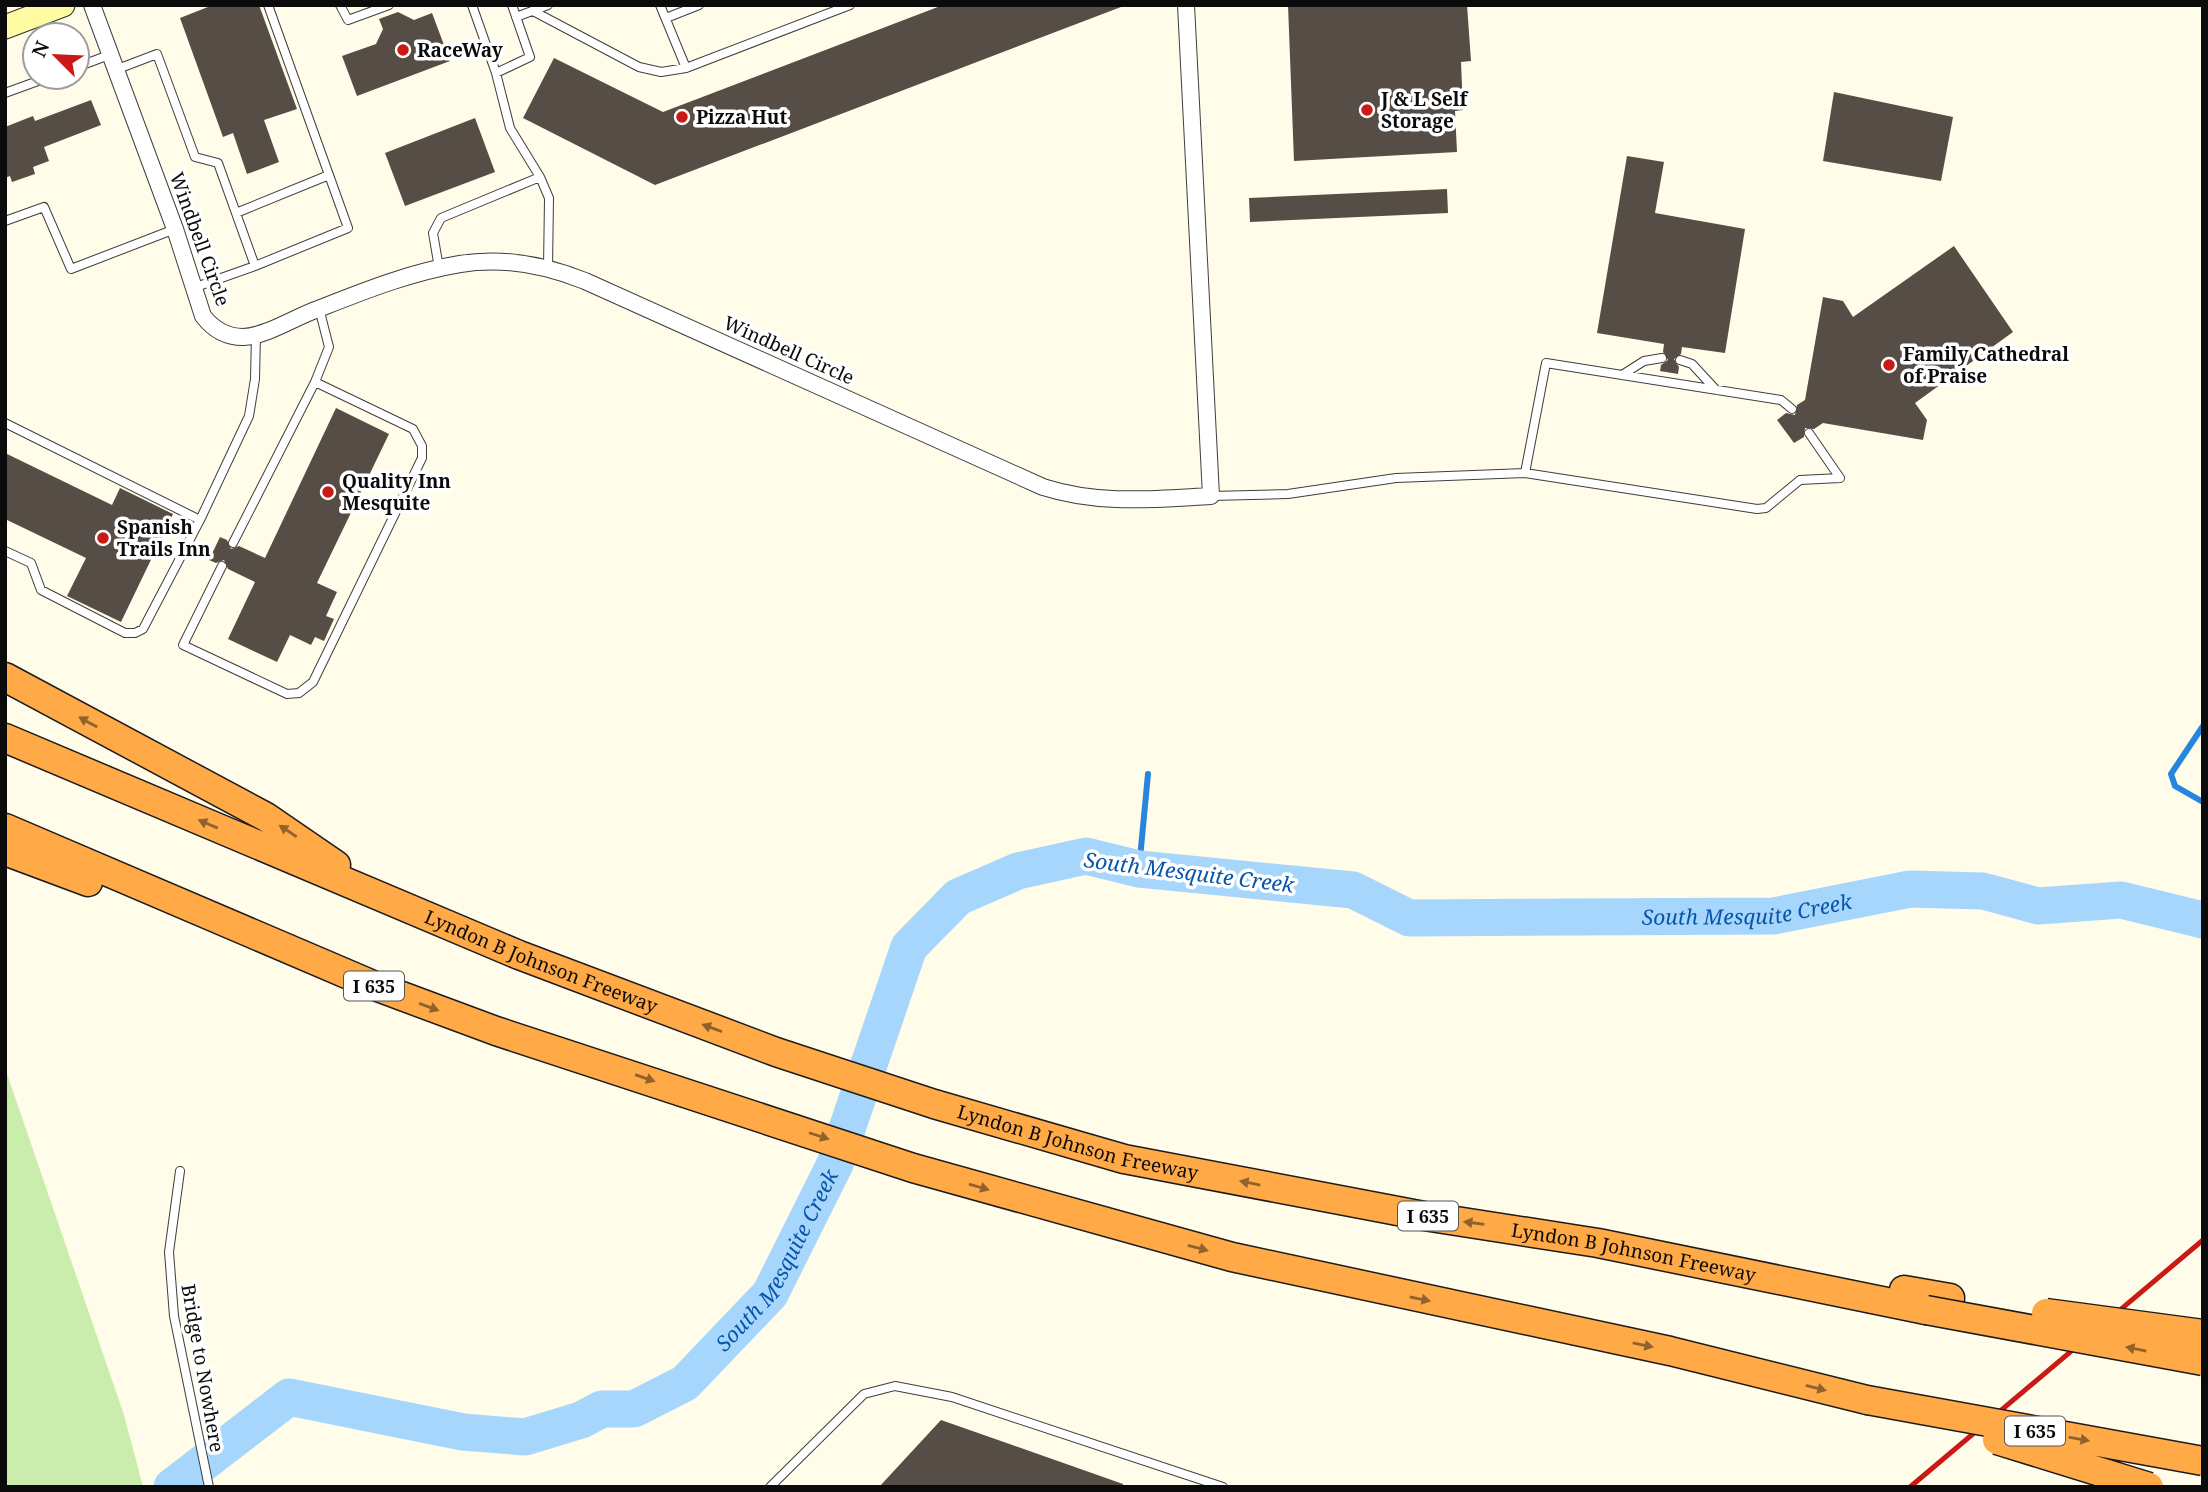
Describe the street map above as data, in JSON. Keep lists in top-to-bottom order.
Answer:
{
  "streets": {
    "highway": ["Lyndon B Johnson Freeway", "I 635"],
    "street": ["Windbell Circle"],
    "lane": ["Bridge to Nowhere"]
  },
  "water": ["South Mesquite Creek"],
  "places": [
    "RaceWay",
    "J & L Self Storage",
    "Pizza Hut",
    "Family Cathedral of Praise",
    "Quality Inn Mesquite",
    "Spanish Trails Inn"
  ],
  "north": "top left"
}
